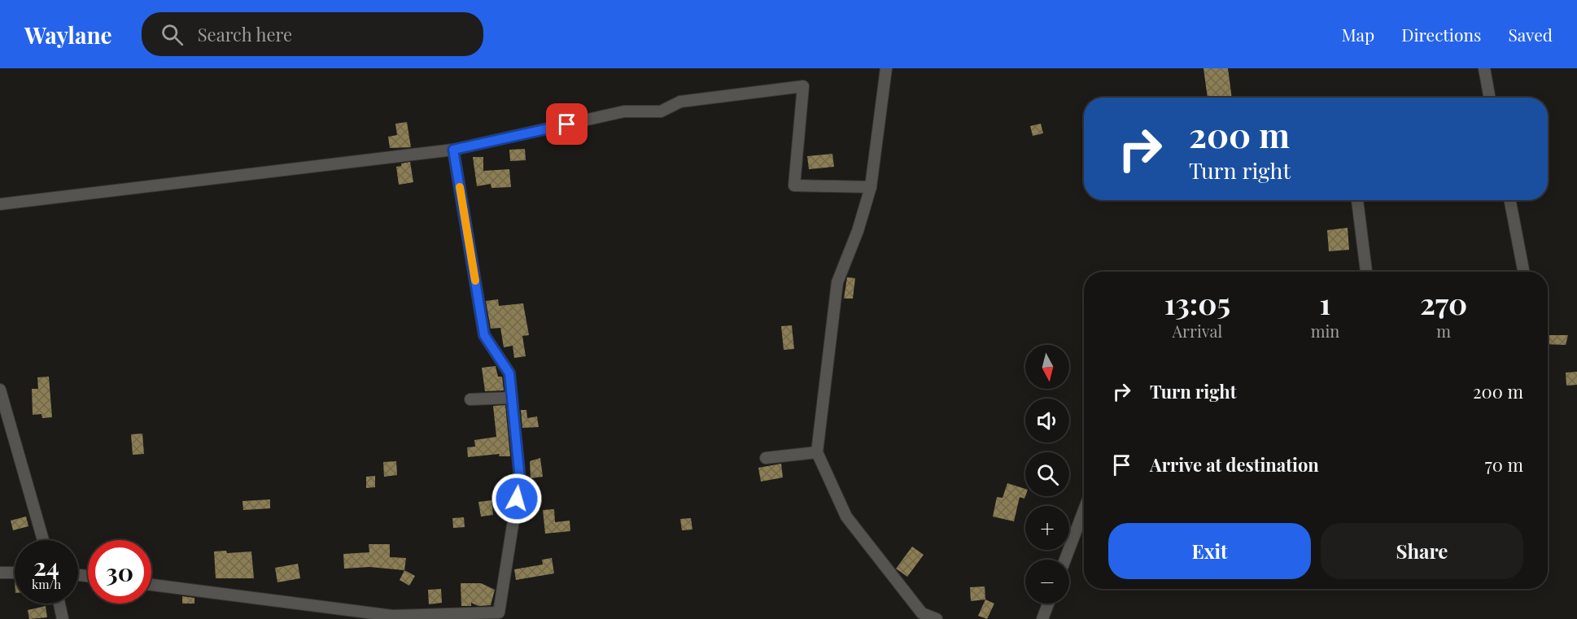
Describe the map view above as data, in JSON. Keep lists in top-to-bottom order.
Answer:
{
  "north": "bottom",
  "page": {
    "header": "Waylane",
    "search": "Search here",
    "nav": ["Map", "Directions", "Saved"],
    "turn": ["200 m", "Turn right"],
    "eta": [
      "13:05",
      "Arrival",
      "1",
      "min",
      "270",
      "m"
    ],
    "map_buttons": ["+", "−"],
    "list": [
      {
        "name": "Turn right",
        "value": "200 m"
      },
      {
        "name": "Arrive at destination",
        "value": "70 m"
      }
    ],
    "buttons": ["Exit", "Share"],
    "speed": "24 km/h",
    "limit": "30"
  }
}
